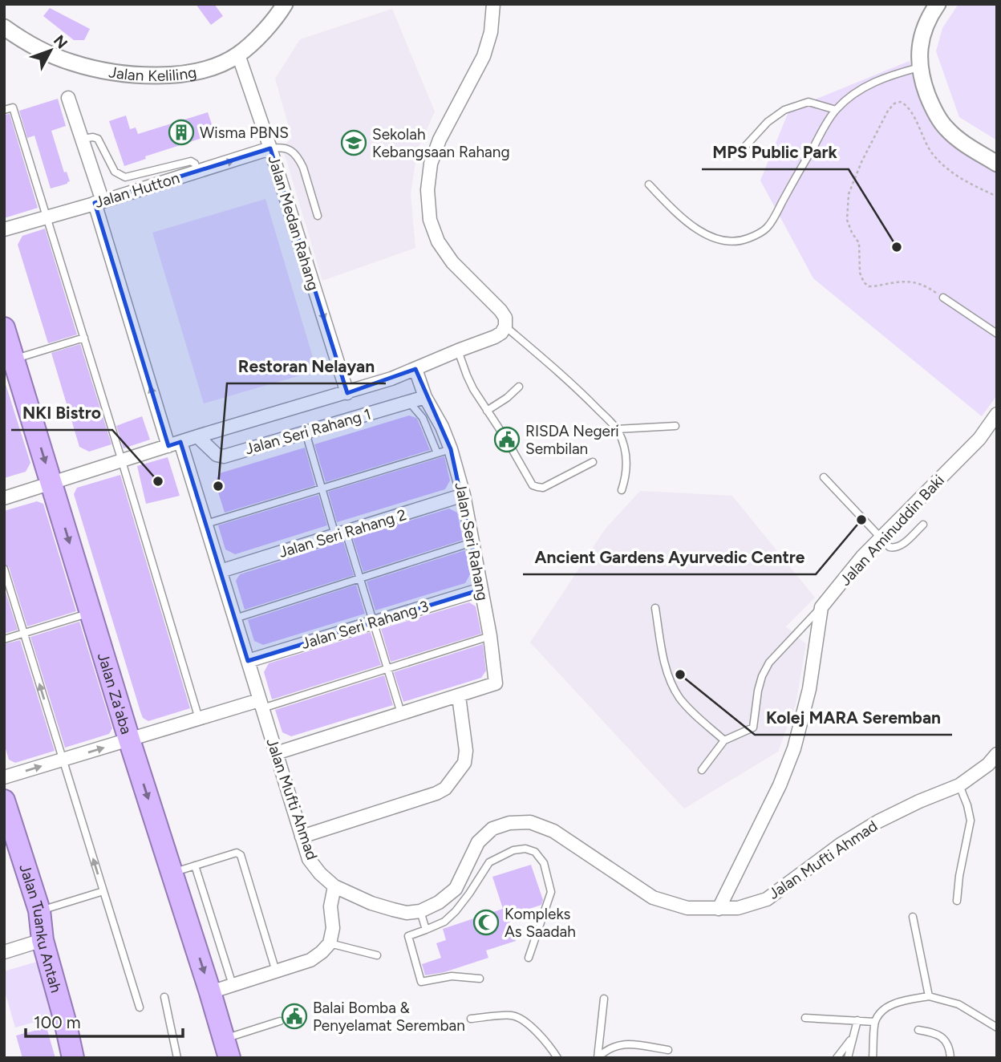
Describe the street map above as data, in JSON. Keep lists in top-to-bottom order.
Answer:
{
  "streets": {
    "highway": ["Jalan Za'aba", "Jalan Tuanku Antah"],
    "street": [
      "Jalan Keliling",
      "Jalan Hutton",
      "Jalan Medan Rahang",
      "Jalan Seri Rahang 1",
      "Jalan Aminuddin Baki",
      "Jalan Seri Rahang 2",
      "Jalan Seri Rahang",
      "Jalan Seri Rahang 3",
      "Jalan Mufti Ahmad"
    ]
  },
  "crossings": [
    ["Jalan Keliling", "Jalan Medan Rahang"],
    ["Jalan Hutton", "Jalan Medan Rahang"],
    ["Jalan Hutton", "Jalan Mufti Ahmad"],
    ["Jalan Seri Rahang 1", "Jalan Seri Rahang"],
    ["Jalan Seri Rahang 2", "Jalan Seri Rahang"],
    ["Jalan Seri Rahang 2", "Jalan Mufti Ahmad"],
    ["Jalan Seri Rahang", "Jalan Seri Rahang 3"],
    ["Jalan Seri Rahang 3", "Jalan Mufti Ahmad"]
  ],
  "one_way": ["Jalan Medan Rahang", "Jalan Za'aba"],
  "places": {
    "building": ["Wisma PBNS"],
    "school or university": ["Sekolah Kebangsaan Rahang"],
    "other": [
      "MPS Public Park",
      "NKI Bistro",
      "Restoran Nelayan",
      "Ancient Gardens Ayurvedic Centre",
      "Kolej MARA Seremban"
    ],
    "public building": ["RISDA Negeri Sembilan", "Balai Bomba & Penyelamat Seremban"],
    "mosque": ["Kompleks As Saadah"]
  },
  "scale_bar": "100 m",
  "north": "top right"
}
